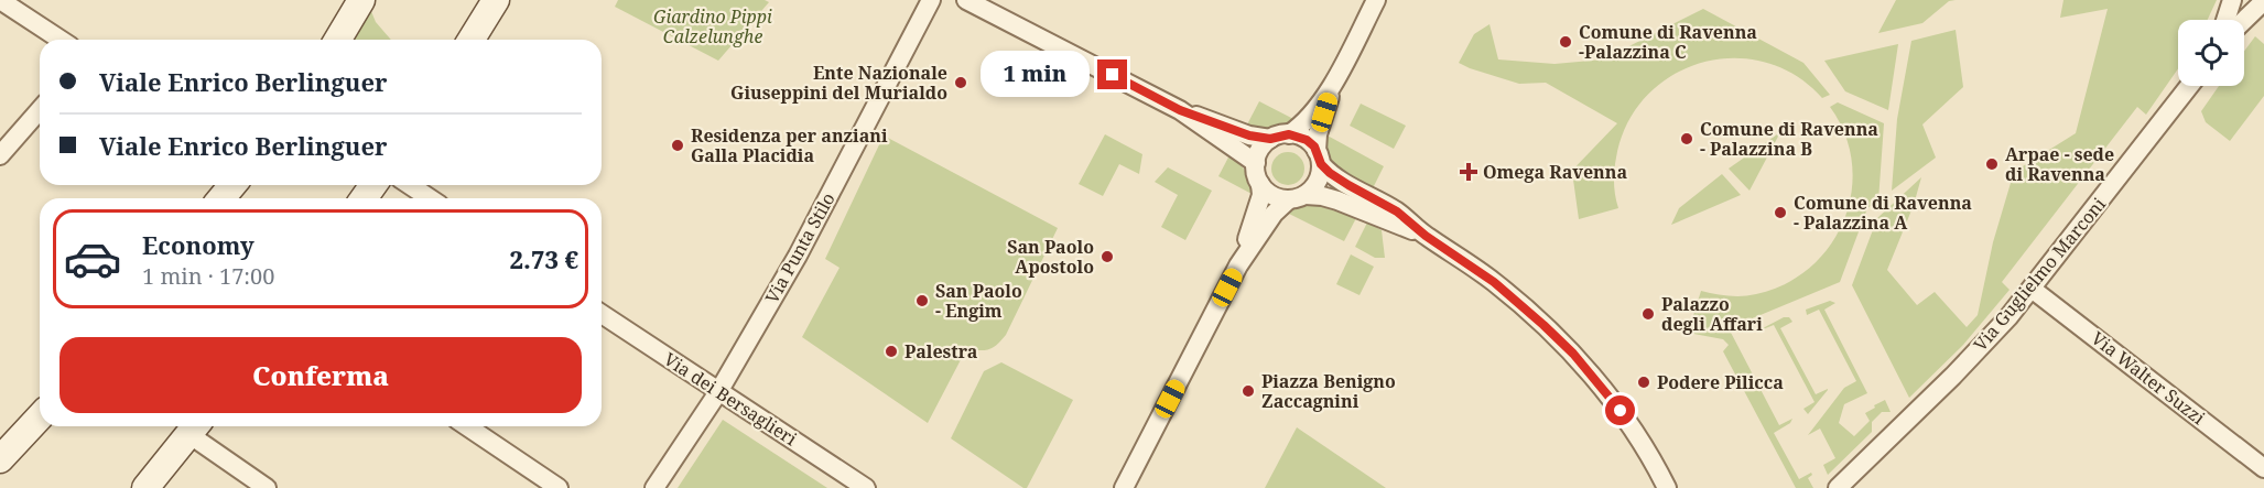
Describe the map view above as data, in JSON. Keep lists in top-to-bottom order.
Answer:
{
  "streets": {
    "street": [
      "Via Punta Stilo",
      "Via Guglielmo Marconi",
      "Via Walter Suzzi",
      "Via dei Bersaglieri"
    ]
  },
  "crossings": [
    ["Via Punta Stilo", "Via dei Bersaglieri"],
    ["Via Guglielmo Marconi", "Via Walter Suzzi"]
  ],
  "parks": ["Giardino Pippi Calzelunghe"],
  "places": {
    "other": [
      "Comune di Ravenna -Palazzina C",
      "Ente Nazionale Giuseppini del Murialdo",
      "Comune di Ravenna - Palazzina B",
      "Residenza per anziani Galla Placidia",
      "Arpae - sede di Ravenna",
      "Comune di Ravenna - Palazzina A",
      "San Paolo Apostolo",
      "San Paolo - Engim",
      "Palazzo degli Affari",
      "Palestra",
      "Podere Pilicca",
      "Piazza Benigno Zaccagnini"
    ],
    "health": ["Omega Ravenna"]
  },
  "page": {
    "banner": ["Viale Enrico Berlinguer", "Viale Enrico Berlinguer"],
    "bubble": "1 min",
    "list": [
      {
        "name": "Economy",
        "note": "1 min · 17:00",
        "value": "2.73 €"
      }
    ],
    "buttons": "Conferma"
  }
}
